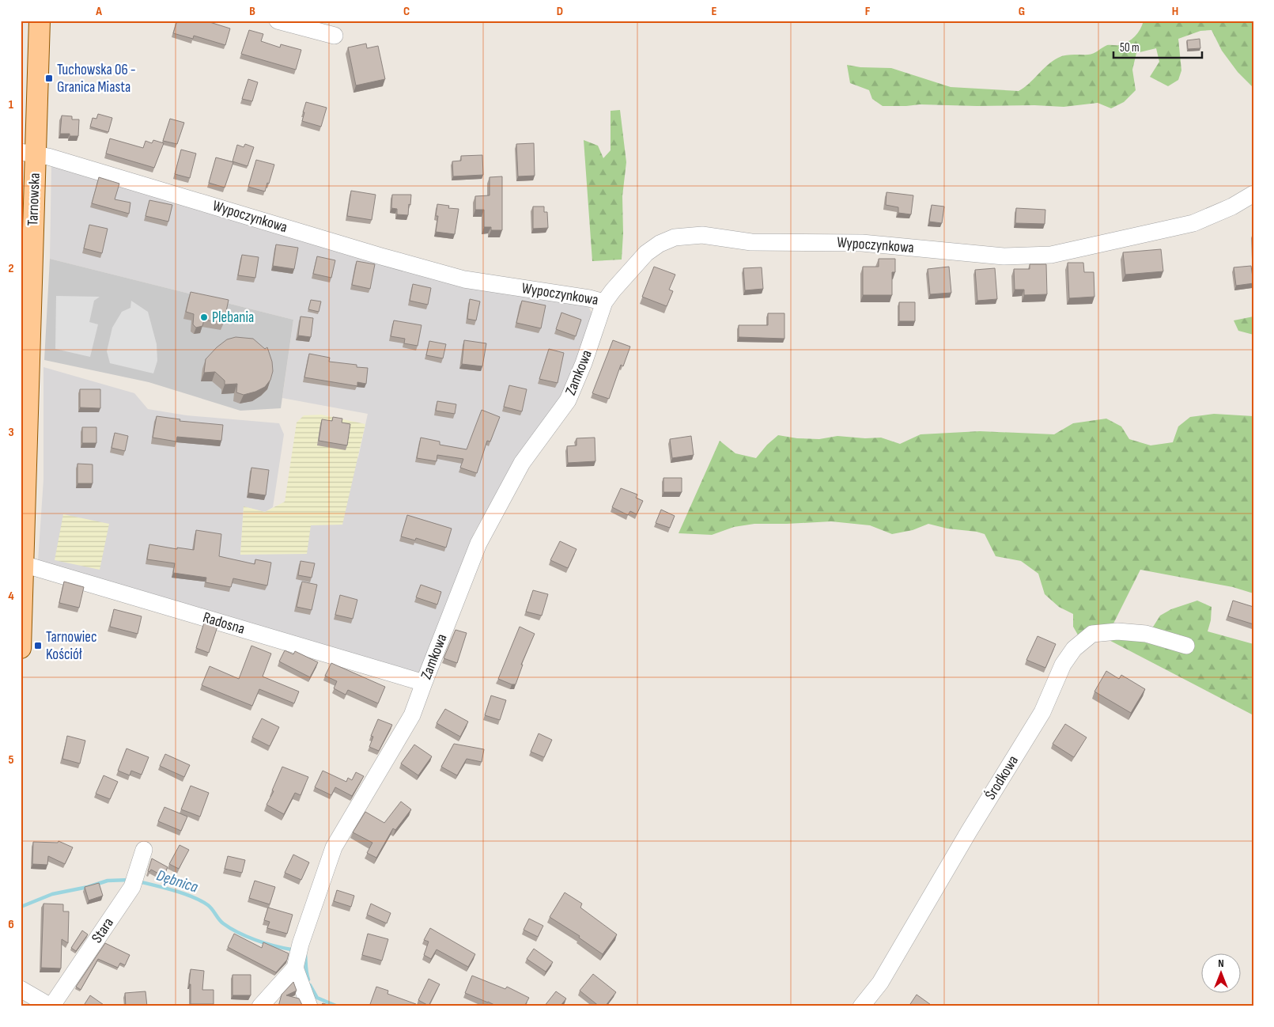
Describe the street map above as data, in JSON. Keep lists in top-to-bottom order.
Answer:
{
  "streets": {
    "main road": ["Tarnowska"],
    "street": [
      "Wypoczynkowa",
      "Zamkowa",
      "Radosna",
      "Środkowa",
      "Stara"
    ]
  },
  "crossings": [
    ["Tarnowska", "Wypoczynkowa"],
    ["Tarnowska", "Radosna"],
    ["Wypoczynkowa", "Zamkowa"],
    ["Zamkowa", "Radosna"]
  ],
  "water": ["Dębnica"],
  "places": {
    "transit": ["Tuchowska 06 - Granica Miasta", "Tarnowiec Kościół"],
    "other": ["Plebania"]
  },
  "scale_bar": "50 m",
  "north": "top",
  "grid": {
    "columns": [
      "A",
      "B",
      "C",
      "D",
      "E",
      "F",
      "G",
      "H"
    ],
    "rows": [
      "1",
      "2",
      "3",
      "4",
      "5",
      "6"
    ]
  }
}
